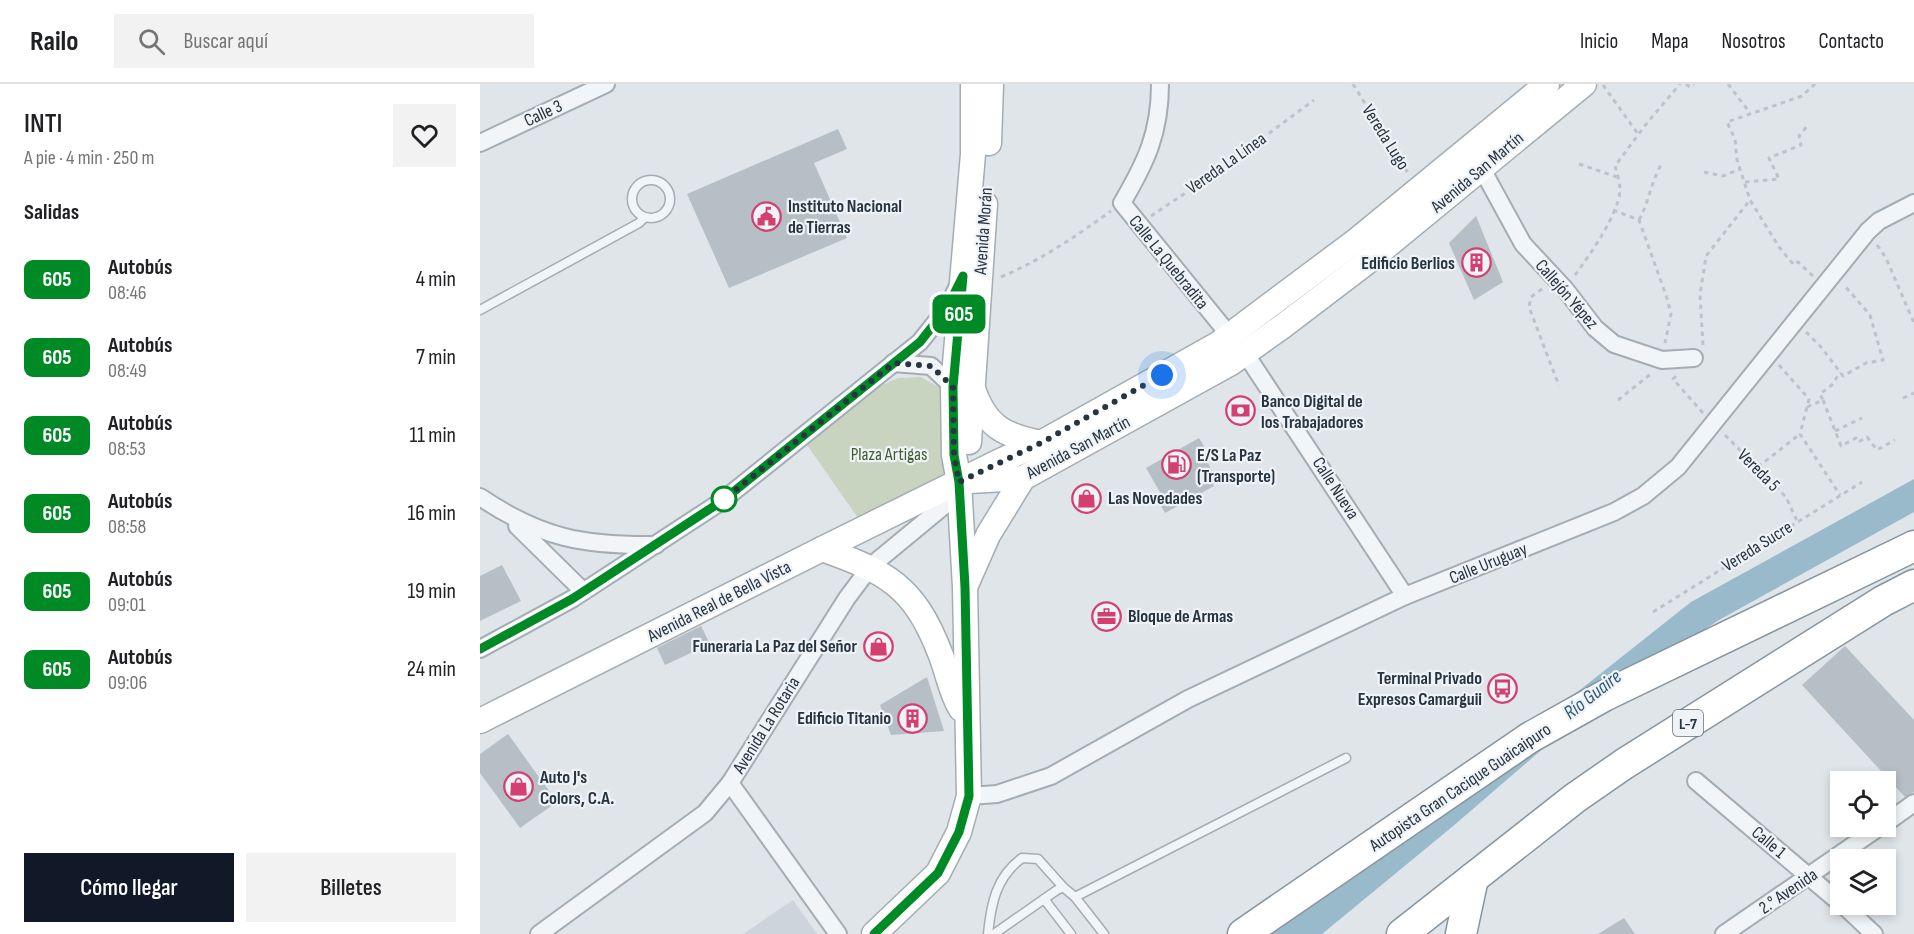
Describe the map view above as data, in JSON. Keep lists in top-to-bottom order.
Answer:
{
  "streets": {
    "highway": ["L-7", "Autopista Gran Cacique Guaicaipuro"],
    "main road": ["Avenida San Martín", "Avenida Morán", "Avenida Real de Bella Vista"],
    "street": [
      "Calle 3",
      "Calle La Quebradita",
      "Callejón Yépez",
      "Calle Nueva",
      "Calle Uruguay",
      "Avenida La Rotaria",
      "Calle 1",
      "2.° Avenida"
    ],
    "path": [
      "Vereda Lugo",
      "Vereda La Línea",
      "Vereda 5",
      "Vereda Sucre"
    ]
  },
  "crossings": [
    ["Vereda Lugo", "Avenida San Martín"],
    ["Vereda La Línea", "Calle La Quebradita"],
    ["Avenida San Martín", "Avenida Morán"],
    ["Avenida San Martín", "Calle La Quebradita"],
    ["Avenida San Martín", "Callejón Yépez"],
    ["Avenida San Martín", "Calle Nueva"],
    ["Avenida San Martín", "Avenida Real de Bella Vista"],
    ["Avenida San Martín", "Avenida La Rotaria"],
    ["Avenida Morán", "Calle Uruguay"],
    ["Avenida Morán", "Avenida Real de Bella Vista"],
    ["Avenida Morán", "Avenida La Rotaria"],
    ["Calle La Quebradita", "Calle Nueva"],
    ["Callejón Yépez", "Vereda 5"],
    ["Vereda 5", "Vereda Sucre"],
    ["Vereda 5", "Calle Uruguay"],
    ["Calle Nueva", "Calle Uruguay"],
    ["Avenida Real de Bella Vista", "Avenida La Rotaria"],
    ["Calle 1", "2.° Avenida"]
  ],
  "water": ["Río Guaire"],
  "parks": ["Plaza Artigas"],
  "places": {
    "public building": ["Instituto Nacional de Tierras"],
    "building": ["Edificio Berlios", "Edificio Titanio"],
    "bank": ["Banco Digital de los Trabajadores"],
    "fuel station": ["E/S La Paz (Transporte)"],
    "shop": ["Las Novedades", "Funeraria La Paz del Señor", "Auto J's Colors, C.A."],
    "office": ["Bloque de Armas"],
    "bus stop": ["Terminal Privado Expresos Camarguii"]
  },
  "lines": ["bus line 605"],
  "page": {
    "header": "Railo",
    "search": "Buscar aquí",
    "nav": [
      "Inicio",
      "Mapa",
      "Nosotros",
      "Contacto"
    ],
    "heading": [
      ["INTI", "A pie · 4 min · 250 m"],
      "Salidas"
    ],
    "on_map": "605",
    "list": [
      {
        "mark": "605",
        "name": "Autobús",
        "note": "08:46",
        "value": "4 min"
      },
      {
        "mark": "605",
        "name": "Autobús",
        "note": "08:49",
        "value": "7 min"
      },
      {
        "mark": "605",
        "name": "Autobús",
        "note": "08:53",
        "value": "11 min"
      },
      {
        "mark": "605",
        "name": "Autobús",
        "note": "08:58",
        "value": "16 min"
      },
      {
        "mark": "605",
        "name": "Autobús",
        "note": "09:01",
        "value": "19 min"
      },
      {
        "mark": "605",
        "name": "Autobús",
        "note": "09:06",
        "value": "24 min"
      }
    ],
    "buttons": ["Cómo llegar", "Billetes"]
  }
}
